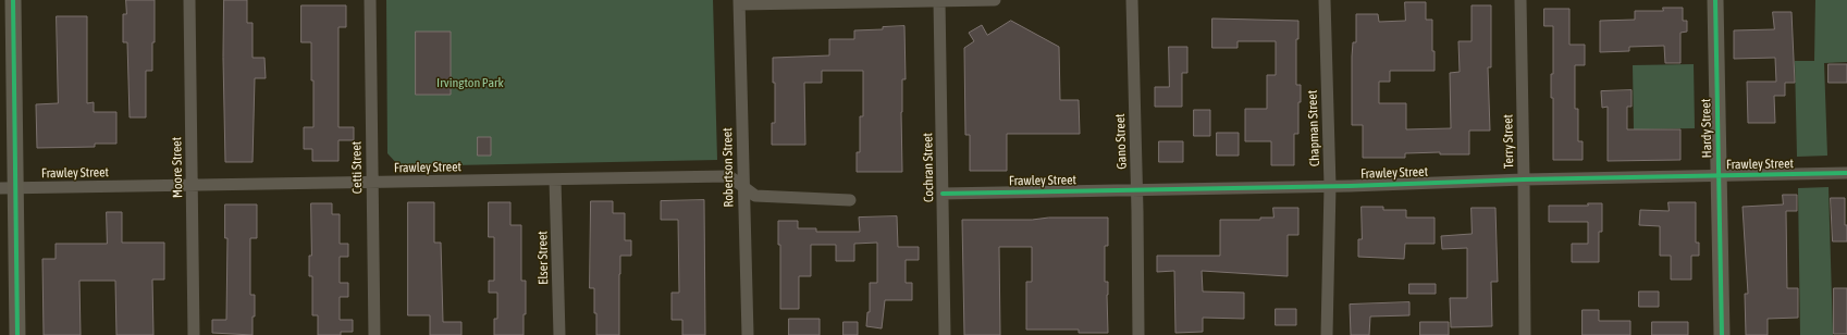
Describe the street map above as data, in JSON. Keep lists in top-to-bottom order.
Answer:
{
  "streets": {
    "main road": ["Hardy Street"],
    "street": [
      "Chapman Street",
      "Gano Street",
      "Terry Street",
      "Frawley Street",
      "Moore Street",
      "Cetti Street",
      "Robertson Street",
      "Cochran Street",
      "Elser Street"
    ]
  },
  "crossings": [
    ["Chapman Street", "Frawley Street"],
    ["Hardy Street", "Frawley Street"],
    ["Gano Street", "Frawley Street"],
    ["Terry Street", "Frawley Street"],
    ["Frawley Street", "Moore Street"],
    ["Frawley Street", "Cetti Street"],
    ["Frawley Street", "Robertson Street"],
    ["Frawley Street", "Cochran Street"],
    ["Frawley Street", "Elser Street"]
  ],
  "parks": ["Irvington Park"]
}
